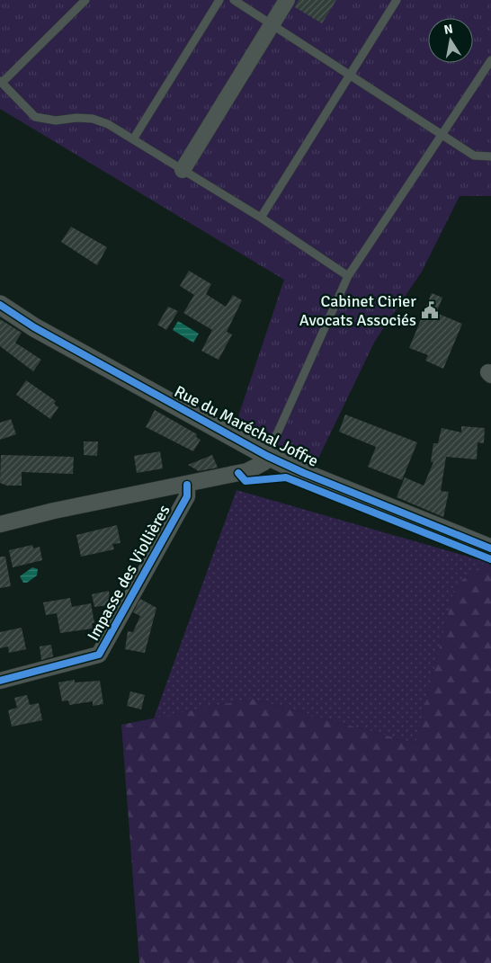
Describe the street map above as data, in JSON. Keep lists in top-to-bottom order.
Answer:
{
  "streets": {
    "street": ["Rue du Maréchal Joffre", "Impasse des Viollières"]
  },
  "places": {
    "public building": ["Cabinet Cirier Avocats Associés"]
  },
  "north": "top"
}
